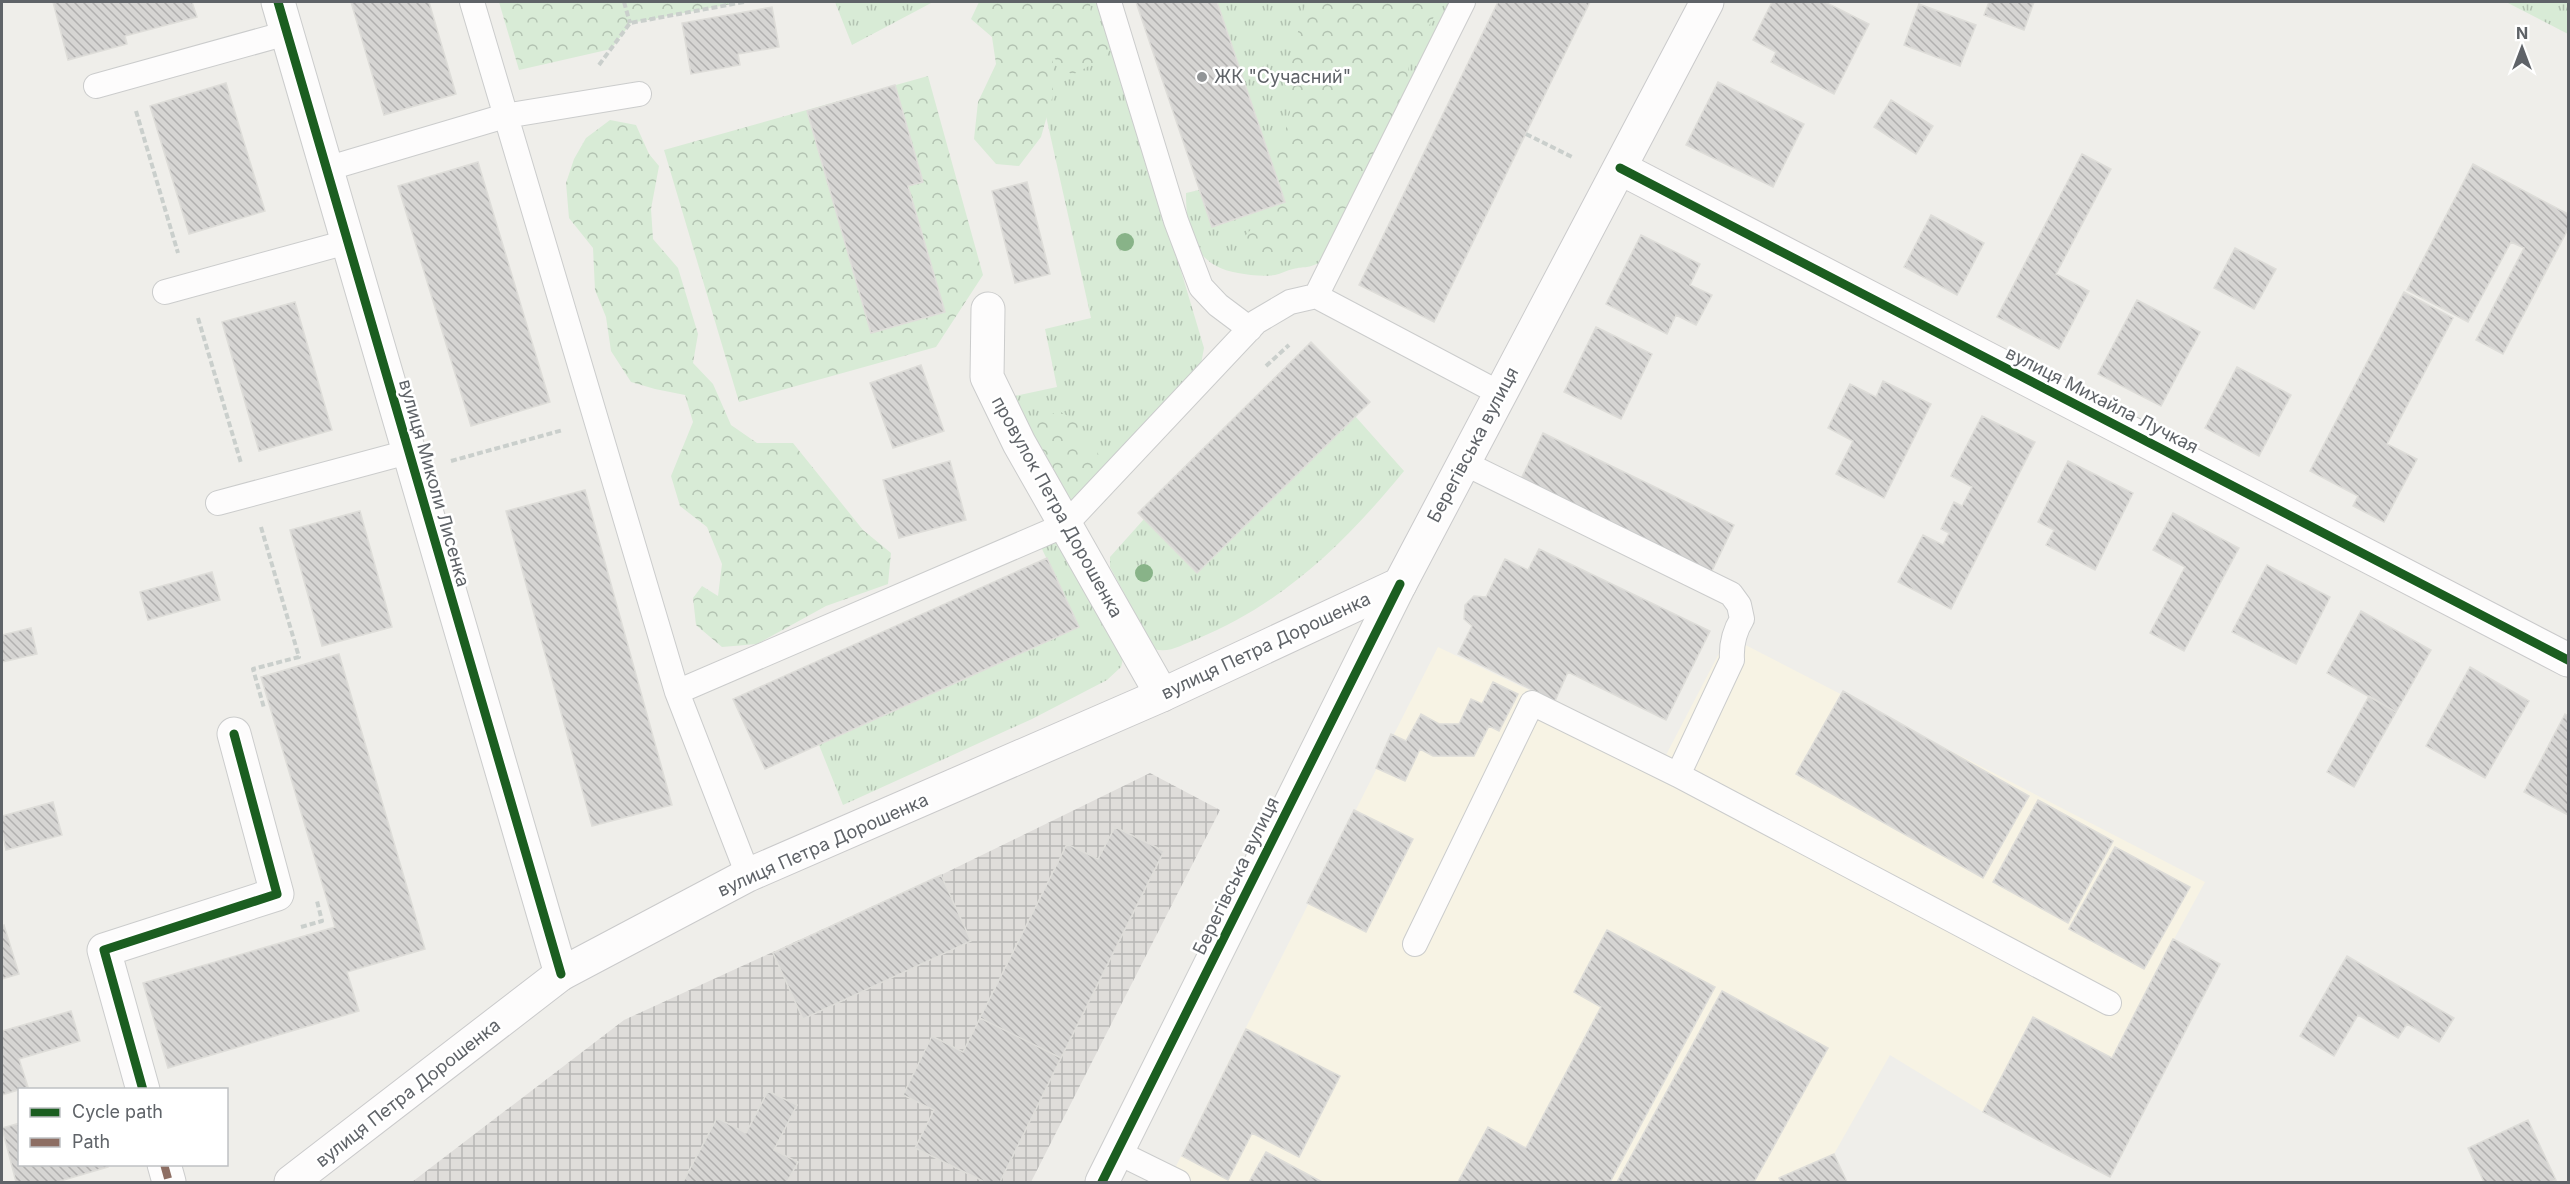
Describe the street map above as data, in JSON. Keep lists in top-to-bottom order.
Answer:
{
  "streets": {
    "street": [
      "вулиця Михайла Лучкая",
      "Берегівська вулиця",
      "вулиця Миколи Лисенка",
      "провулок Петра Дорошенка",
      "вулиця Петра Дорошенка"
    ]
  },
  "crossings": [
    ["вулиця Михайла Лучкая", "Берегівська вулиця"],
    ["Берегівська вулиця", "вулиця Петра Дорошенка"],
    ["вулиця Миколи Лисенка", "вулиця Петра Дорошенка"],
    ["провулок Петра Дорошенка", "вулиця Петра Дорошенка"]
  ],
  "places": ["ЖК \"Сучасний\""],
  "legend": ["Cycle path", "Path"],
  "north": "top"
}
